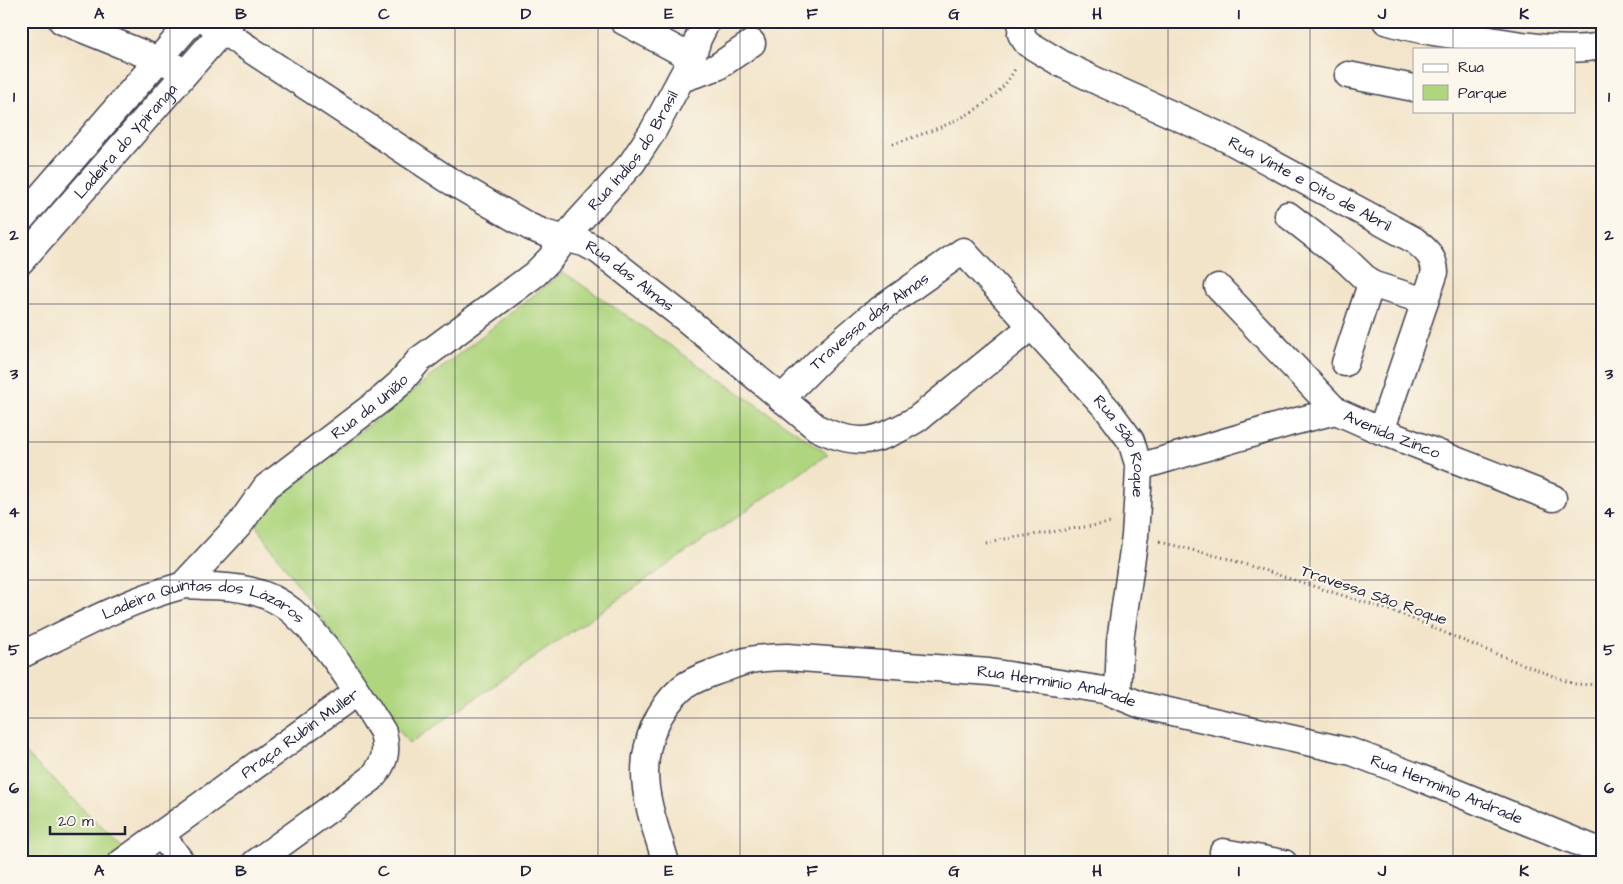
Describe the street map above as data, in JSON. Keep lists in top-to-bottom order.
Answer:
{
  "streets": {
    "street": [
      "Ladeira do Ypiranga",
      "Rua Índios do Brasil",
      "Rua Vinte e Oito de Abril",
      "Rua das Almas",
      "Travessa das Almas",
      "Rua da União",
      "Avenida Zinco",
      "Rua São Roque",
      "Ladeira Quintas dos Lázaros",
      "Rua Herminio Andrade",
      "Praça Rubin Muller"
    ],
    "path": ["Travessa São Roque"]
  },
  "crossings": [
    ["Ladeira do Ypiranga", "Rua das Almas"],
    ["Rua Índios do Brasil", "Rua das Almas"],
    ["Rua Índios do Brasil", "Rua da União"],
    ["Rua Vinte e Oito de Abril", "Avenida Zinco"],
    ["Rua das Almas", "Travessa das Almas"],
    ["Rua das Almas", "Rua da União"],
    ["Rua das Almas", "Rua São Roque"],
    ["Travessa das Almas", "Rua São Roque"],
    ["Rua da União", "Ladeira Quintas dos Lázaros"],
    ["Rua São Roque", "Travessa São Roque"],
    ["Rua São Roque", "Rua Herminio Andrade"],
    ["Ladeira Quintas dos Lázaros", "Praça Rubin Muller"]
  ],
  "legend": ["Rua", "Parque"],
  "scale_bar": "20 m",
  "grid": {
    "columns": [
      "A",
      "B",
      "C",
      "D",
      "E",
      "F",
      "G",
      "H",
      "I",
      "J",
      "K"
    ],
    "rows": [
      "1",
      "2",
      "3",
      "4",
      "5",
      "6"
    ]
  }
}
